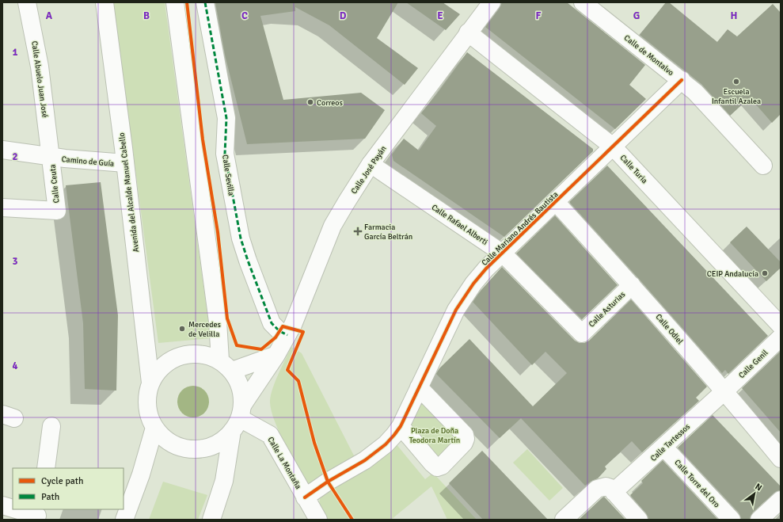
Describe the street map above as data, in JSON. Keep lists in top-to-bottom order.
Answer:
{
  "streets": {
    "street": [
      "Calle de Montalvo",
      "Calle Abuelo Juan José",
      "Camino de Guía",
      "Calle Turia",
      "Calle José Payán",
      "Calle Sevilla",
      "Calle Ceuta",
      "Avenida del Alcalde Manuel Cabello",
      "Calle Rafael Alberti",
      "Calle Mariano Andrés Bautista",
      "Calle Asturias",
      "Calle Odiel",
      "Calle Genil",
      "Calle Tartessos",
      "Calle La Montaña",
      "Calle Torre del Oro"
    ]
  },
  "crossings": [
    ["Calle de Montalvo", "Calle Mariano Andrés Bautista"],
    ["Calle Abuelo Juan José", "Camino de Guía"],
    ["Calle Abuelo Juan José", "Calle Ceuta"],
    ["Camino de Guía", "Calle Ceuta"],
    ["Camino de Guía", "Avenida del Alcalde Manuel Cabello"],
    ["Calle Turia", "Calle José Payán"],
    ["Calle Turia", "Calle Mariano Andrés Bautista"],
    ["Calle José Payán", "Calle Sevilla"],
    ["Calle José Payán", "Avenida del Alcalde Manuel Cabello"],
    ["Calle José Payán", "Calle Rafael Alberti"],
    ["Calle José Payán", "Calle La Montaña"],
    ["Avenida del Alcalde Manuel Cabello", "Calle La Montaña"],
    ["Calle Rafael Alberti", "Calle Mariano Andrés Bautista"],
    ["Calle Rafael Alberti", "Calle Asturias"],
    ["Calle Mariano Andrés Bautista", "Calle Odiel"],
    ["Calle Mariano Andrés Bautista", "Calle La Montaña"],
    ["Calle Asturias", "Calle Odiel"],
    ["Calle Odiel", "Calle Genil"],
    ["Calle Odiel", "Calle Tartessos"],
    ["Calle Genil", "Calle Tartessos"],
    ["Calle Tartessos", "Calle Torre del Oro"]
  ],
  "parks": ["Plaza de Doña Teodora Martín"],
  "places": {
    "other": [
      "Escuela Infantil Azalea",
      "Correos",
      "CEIP Andalucía",
      "Mercedes de Velilla"
    ],
    "health": ["Farmacia García Beltrán"]
  },
  "legend": ["Cycle path", "Path"],
  "north": "top right",
  "grid": {
    "columns": [
      "A",
      "B",
      "C",
      "D",
      "E",
      "F",
      "G",
      "H"
    ],
    "rows": [
      "1",
      "2",
      "3",
      "4"
    ]
  }
}
